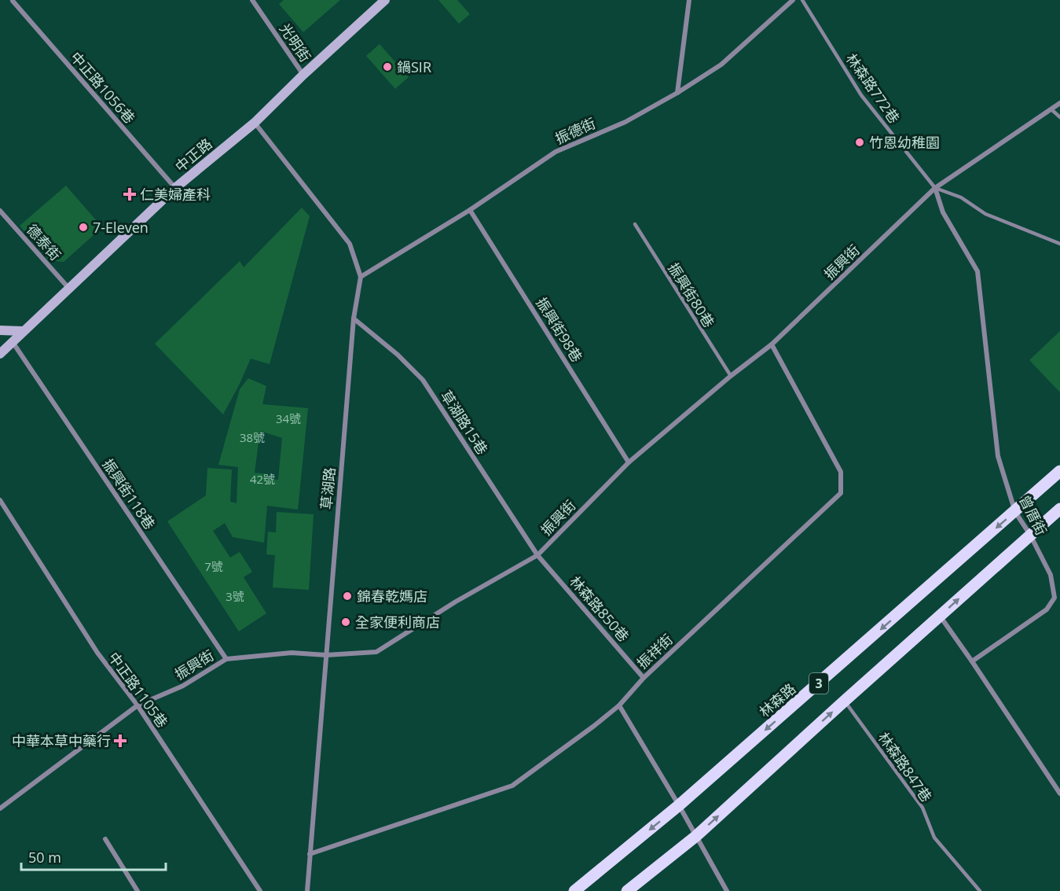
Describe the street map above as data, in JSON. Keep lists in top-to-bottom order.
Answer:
{
  "streets": {
    "main road": ["3", "林森路"],
    "street": [
      "光明街",
      "中正路1056巷",
      "振德街",
      "中正路",
      "德泰街",
      "振興街",
      "振興街98巷",
      "草湖路15巷",
      "草湖路",
      "振興街118巷",
      "曾厝街",
      "林森路850巷",
      "振祥街",
      "中正路1105巷"
    ],
    "lane": ["林森路772巷", "振興街80巷", "林森路847巷"]
  },
  "crossings": [
    ["光明街", "中正路"],
    ["中正路1056巷", "中正路"],
    ["林森路772巷", "振興街"],
    ["林森路772巷", "曾厝街"],
    ["振德街", "振興街98巷"],
    ["振德街", "草湖路"],
    ["中正路", "德泰街"],
    ["中正路", "草湖路"],
    ["中正路", "振興街118巷"],
    ["振興街", "振興街80巷"],
    ["振興街", "振興街98巷"],
    ["振興街", "草湖路15巷"],
    ["振興街", "草湖路"],
    ["振興街", "振興街118巷"],
    ["振興街", "曾厝街"],
    ["振興街", "林森路850巷"],
    ["振興街", "振祥街"],
    ["振興街", "中正路1105巷"],
    ["草湖路15巷", "草湖路"],
    ["草湖路15巷", "林森路850巷"],
    ["草湖路", "振祥街"],
    ["曾厝街", "3"],
    ["曾厝街", "林森路"],
    ["林森路850巷", "振祥街"],
    ["3", "林森路847巷"]
  ],
  "places": {
    "other": [
      "鍋SIR",
      "竹恩幼稚園",
      "7-Eleven",
      "錦春乾媽店",
      "全家便利商店"
    ],
    "health": ["仁美婦產科", "中華本草中藥行"]
  },
  "house_numbers": [
    "34號",
    "38號",
    "42號",
    "7號",
    "3號"
  ],
  "scale_bar": "50 m"
}
